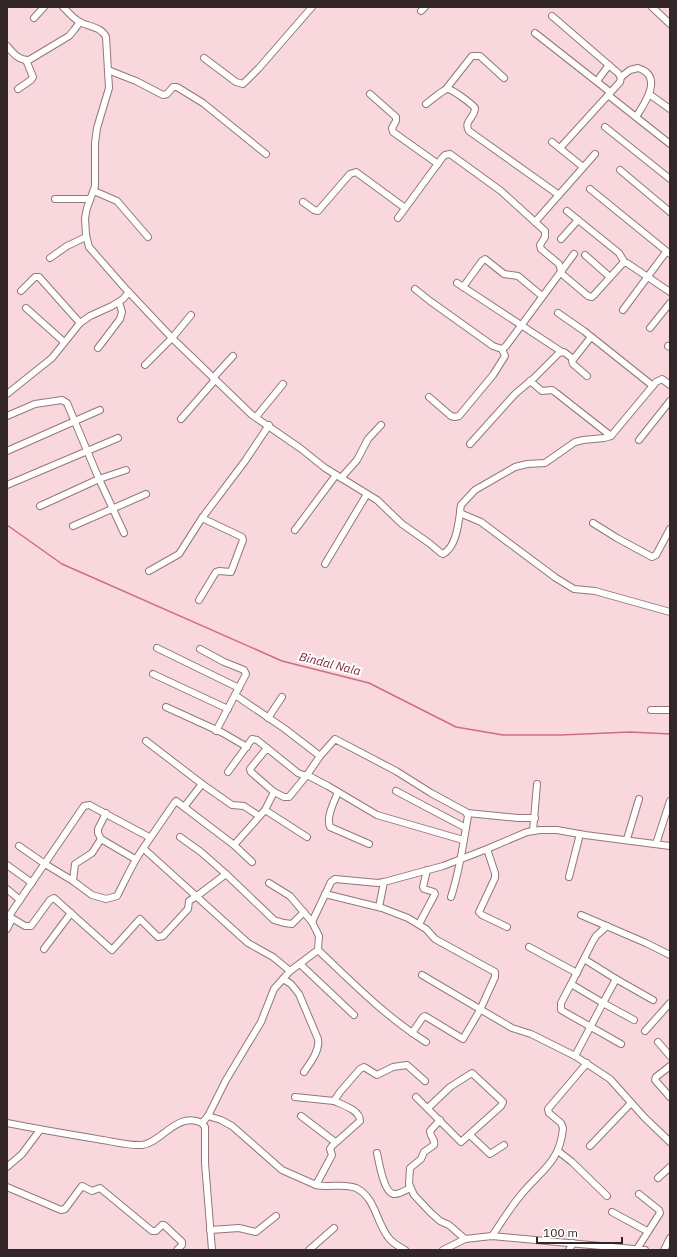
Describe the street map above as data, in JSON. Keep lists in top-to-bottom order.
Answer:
{
  "water": ["Bindal Nala"],
  "scale_bar": "100 m"
}
